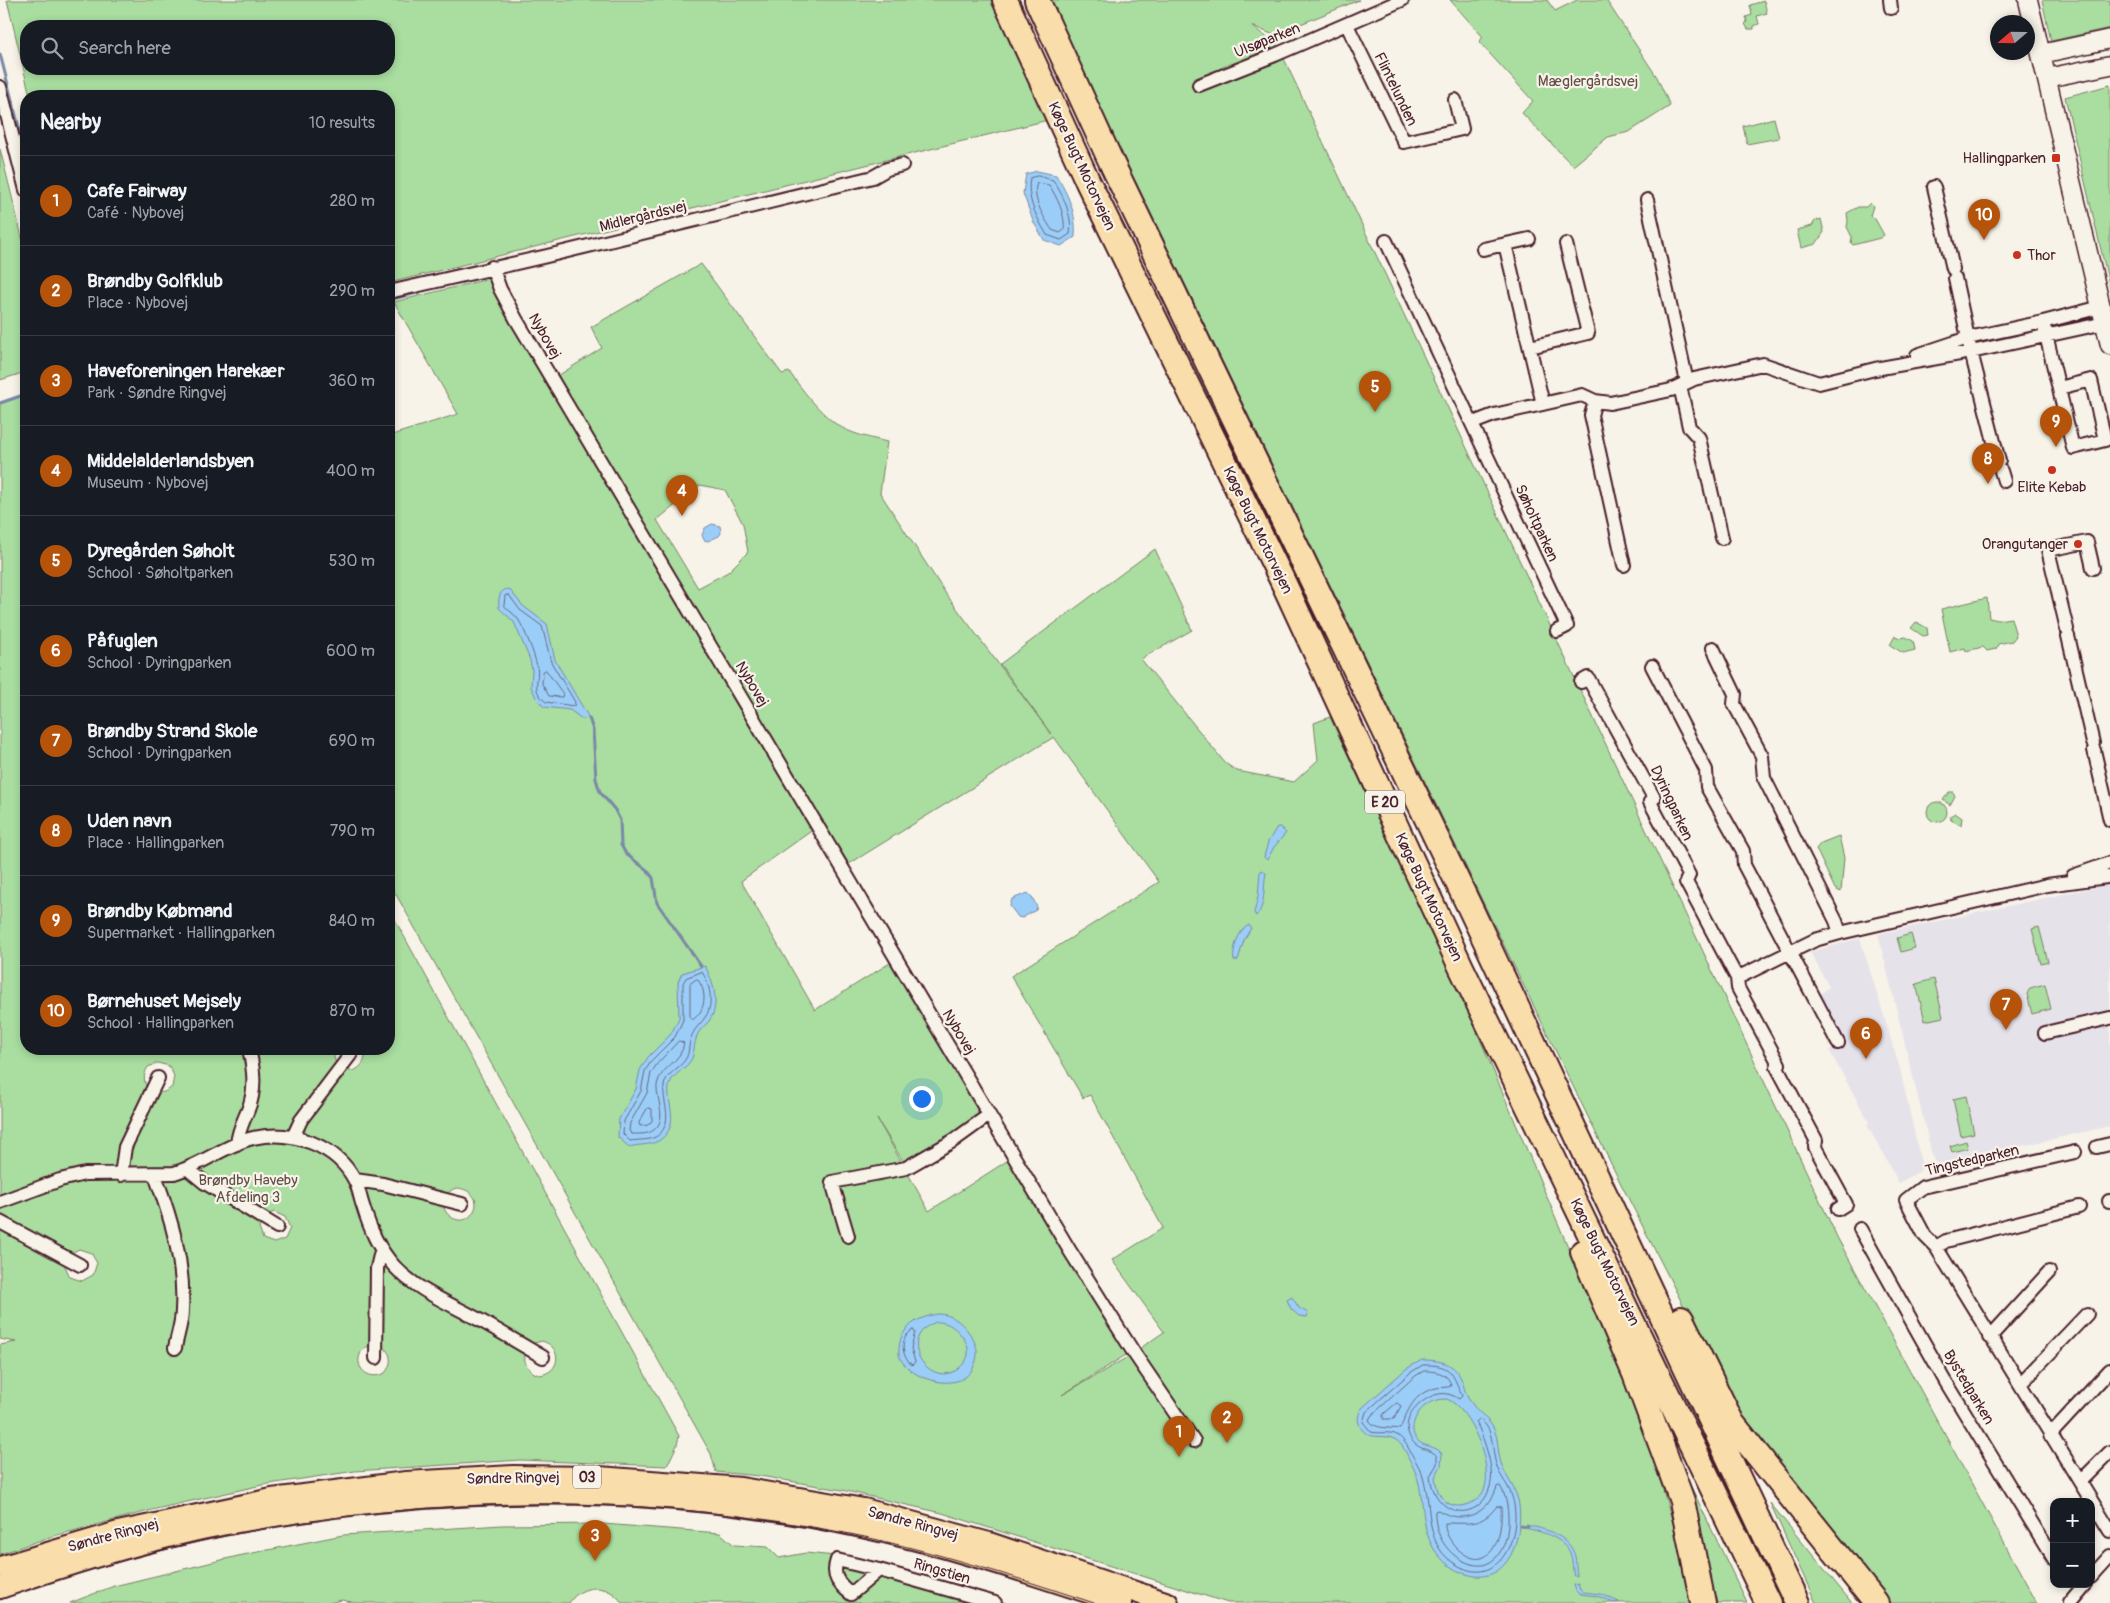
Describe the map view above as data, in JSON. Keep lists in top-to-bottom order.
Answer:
{
  "streets": {
    "highway": ["Køge Bugt Motorvejen", "E 20"],
    "main road": ["O3", "Søndre Ringvej"],
    "street": [
      "Ulsøparken",
      "Flintelunden",
      "Midlergårdsvej",
      "Nybovej",
      "Søholtparken",
      "Dyringparken",
      "Tingstedparken",
      "Bystedparken",
      "Ringstien"
    ]
  },
  "crossings": [
    ["Ulsøparken", "Flintelunden"],
    ["Midlergårdsvej", "Nybovej"]
  ],
  "parks": ["Mæglergårdsvej", "Brøndby Haveby Afdeling 3"],
  "places": {
    "transit": ["Hallingparken"],
    "other": ["Thor", "Elite Kebab", "Orangutanger"]
  },
  "north": "left",
  "page": {
    "search": "Search here",
    "heading": ["Nearby", "10 results"],
    "list": [
      {
        "mark": "1",
        "name": "Cafe Fairway",
        "note": "Café · Nybovej",
        "value": "280 m"
      },
      {
        "mark": "2",
        "name": "Brøndby Golfklub",
        "note": "Place · Nybovej",
        "value": "290 m"
      },
      {
        "mark": "3",
        "name": "Haveforeningen Harekær",
        "note": "Park · Søndre Ringvej",
        "value": "360 m"
      },
      {
        "mark": "4",
        "name": "Middelalderlandsbyen",
        "note": "Museum · Nybovej",
        "value": "400 m"
      },
      {
        "mark": "5",
        "name": "Dyregården Søholt",
        "note": "School · Søholtparken",
        "value": "530 m"
      },
      {
        "mark": "6",
        "name": "Påfuglen",
        "note": "School · Dyringparken",
        "value": "600 m"
      },
      {
        "mark": "7",
        "name": "Brøndby Strand Skole",
        "note": "School · Dyringparken",
        "value": "690 m"
      },
      {
        "mark": "8",
        "name": "Uden navn",
        "note": "Place · Hallingparken",
        "value": "790 m"
      },
      {
        "mark": "9",
        "name": "Brøndby Købmand",
        "note": "Supermarket · Hallingparken",
        "value": "840 m"
      },
      {
        "mark": "10",
        "name": "Børnehuset Mejsely",
        "note": "School · Hallingparken",
        "value": "870 m"
      }
    ],
    "pins": [
      "10",
      "5",
      "9",
      "8",
      "4",
      "7",
      "6",
      "2",
      "1",
      "3"
    ],
    "map_buttons": ["+", "−"]
  }
}
